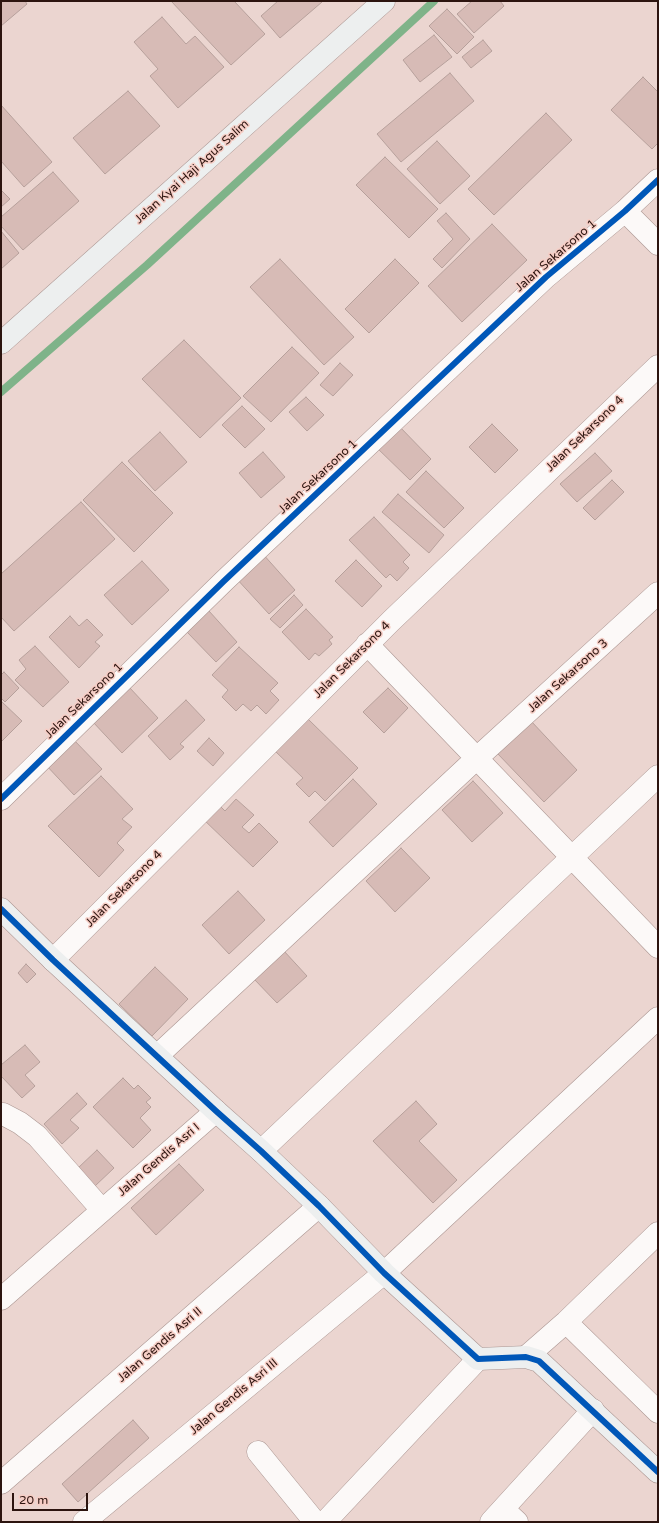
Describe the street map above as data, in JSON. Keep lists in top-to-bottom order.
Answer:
{
  "streets": {
    "street": [
      "Jalan Kyai Haji Agus Salim",
      "Jalan Sekarsono 1",
      "Jalan Sekarsono 4",
      "Jalan Sekarsono 3",
      "Jalan Gendis Asri I",
      "Jalan Gendis Asri II",
      "Jalan Gendis Asri III"
    ]
  },
  "scale_bar": "20 m"
}
